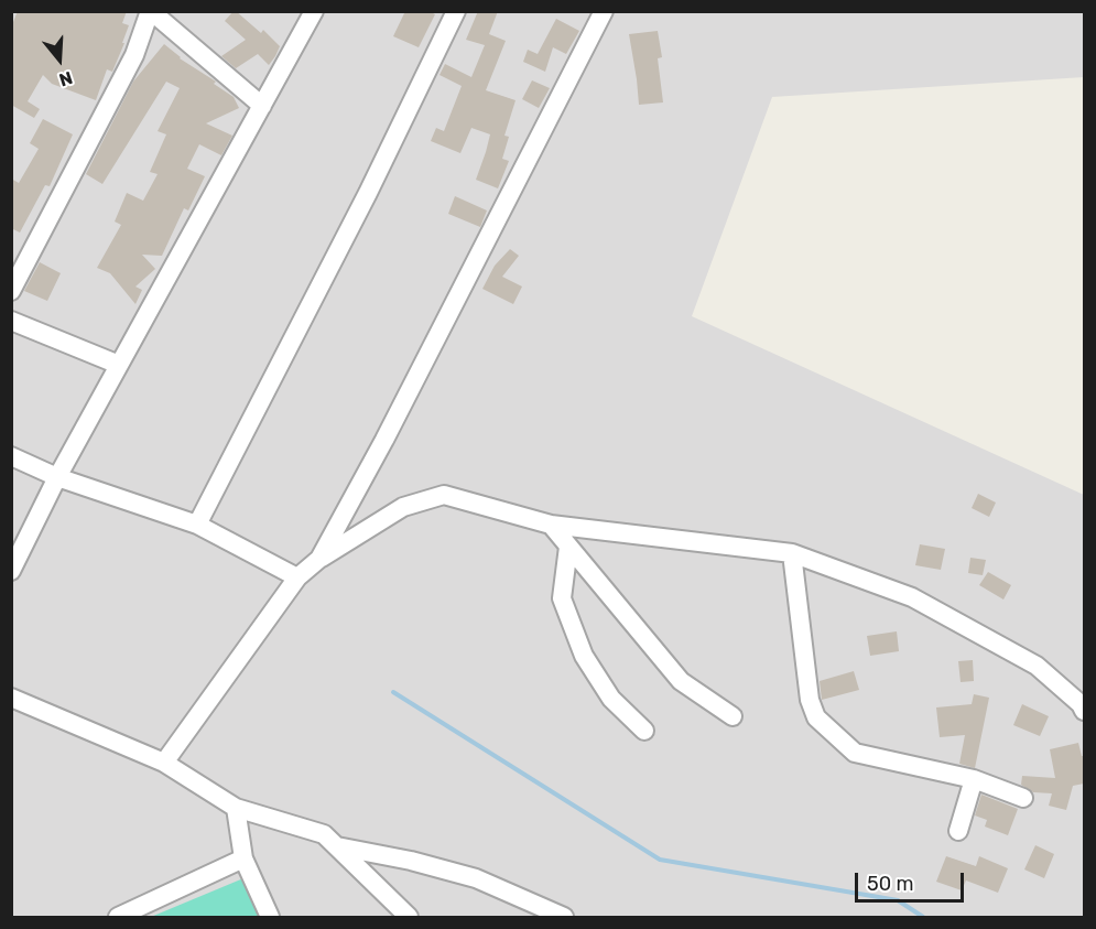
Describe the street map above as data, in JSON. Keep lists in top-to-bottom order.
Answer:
{
  "scale_bar": "50 m",
  "north": "bottom"
}
